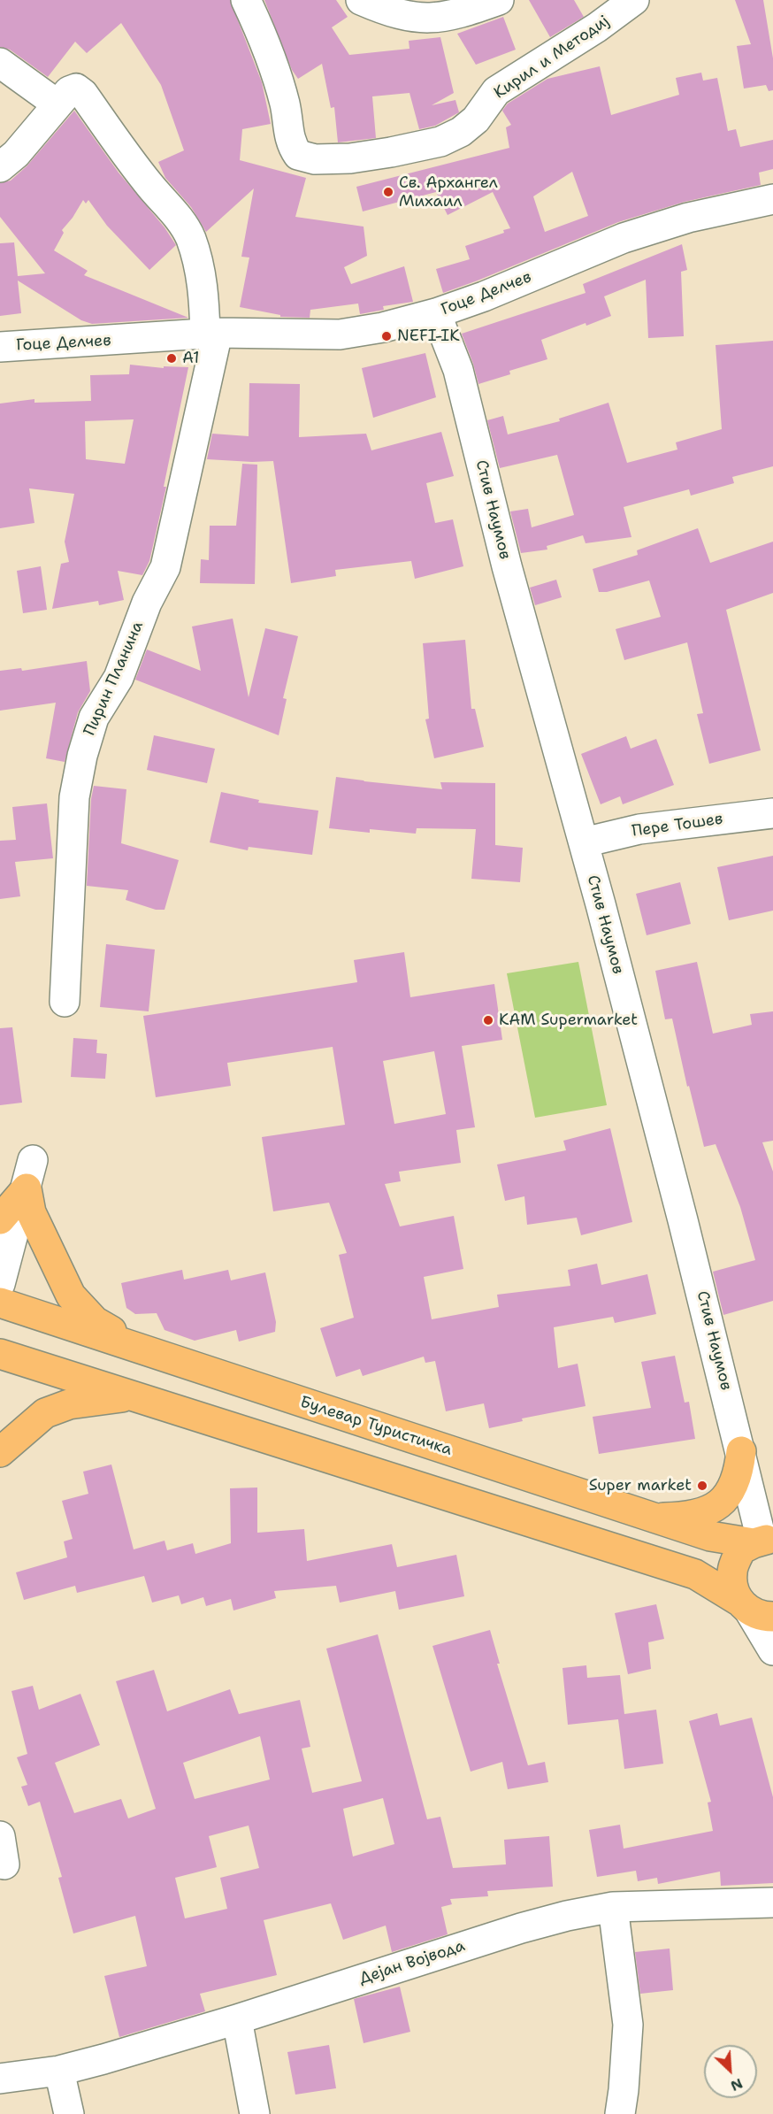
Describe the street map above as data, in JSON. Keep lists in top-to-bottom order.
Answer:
{
  "streets": {
    "main road": ["Булевар Туристичка"],
    "street": [
      "Кирил и Методиј",
      "Гоце Делчев",
      "Стив Наумов",
      "Пирин Планина",
      "Пере Тошев",
      "Дејан Војвода"
    ]
  },
  "crossings": [
    ["Гоце Делчев", "Стив Наумов"],
    ["Гоце Делчев", "Пирин Планина"],
    ["Стив Наумов", "Пере Тошев"],
    ["Стив Наумов", "Булевар Туристичка"]
  ],
  "places": [
    "Св. Архангел Михаил",
    "NEFI-IK",
    "A1",
    "KAM Supermarket",
    "Super market"
  ],
  "north": "bottom right"
}
